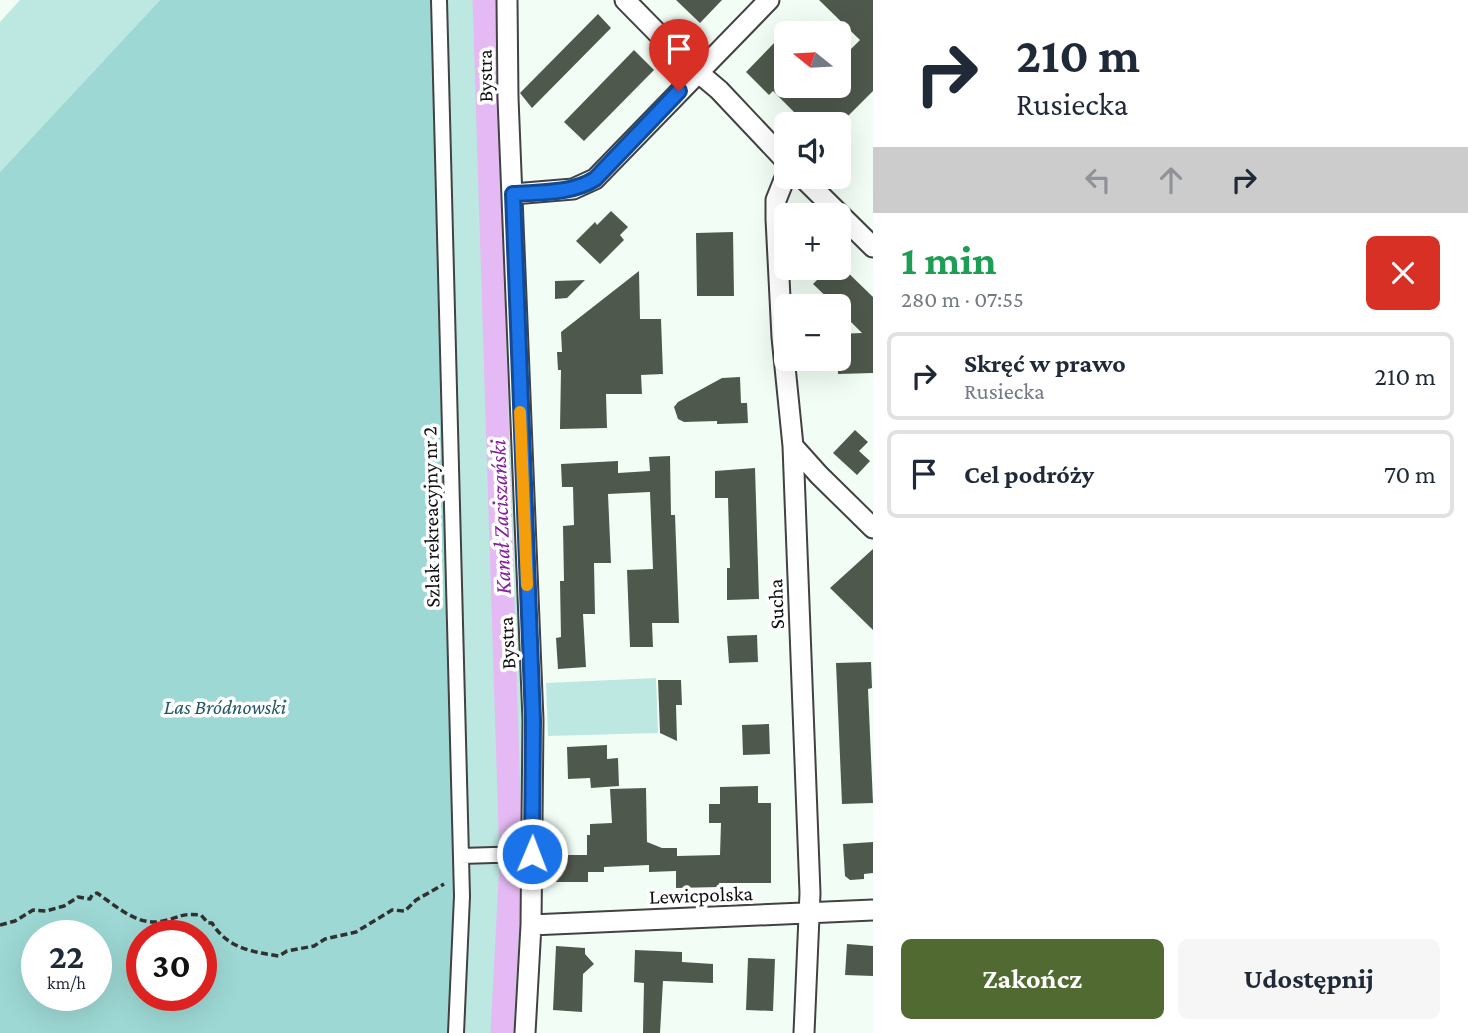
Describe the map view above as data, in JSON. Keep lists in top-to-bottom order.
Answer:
{
  "streets": {
    "street": [
      "Bystra",
      "Szlak rekreacyjny nr 2",
      "Sucha",
      "Lewicpolska"
    ]
  },
  "crossings": [
    ["Bystra", "Lewicpolska"],
    ["Sucha", "Lewicpolska"]
  ],
  "water": ["Kanał Zaciszański"],
  "parks": ["Las Bródnowski"],
  "north": "left",
  "page": {
    "turn": ["210 m", "Rusiecka"],
    "map_buttons": ["+", "−"],
    "heading": ["1 min", "280 m · 07:55"],
    "list": [
      {
        "name": "Skręć w prawo",
        "note": "Rusiecka",
        "value": "210 m"
      },
      {
        "name": "Cel podróży",
        "value": "70 m"
      }
    ],
    "speed": "22 km/h",
    "limit": "30",
    "buttons": ["Zakończ", "Udostępnij"]
  }
}
